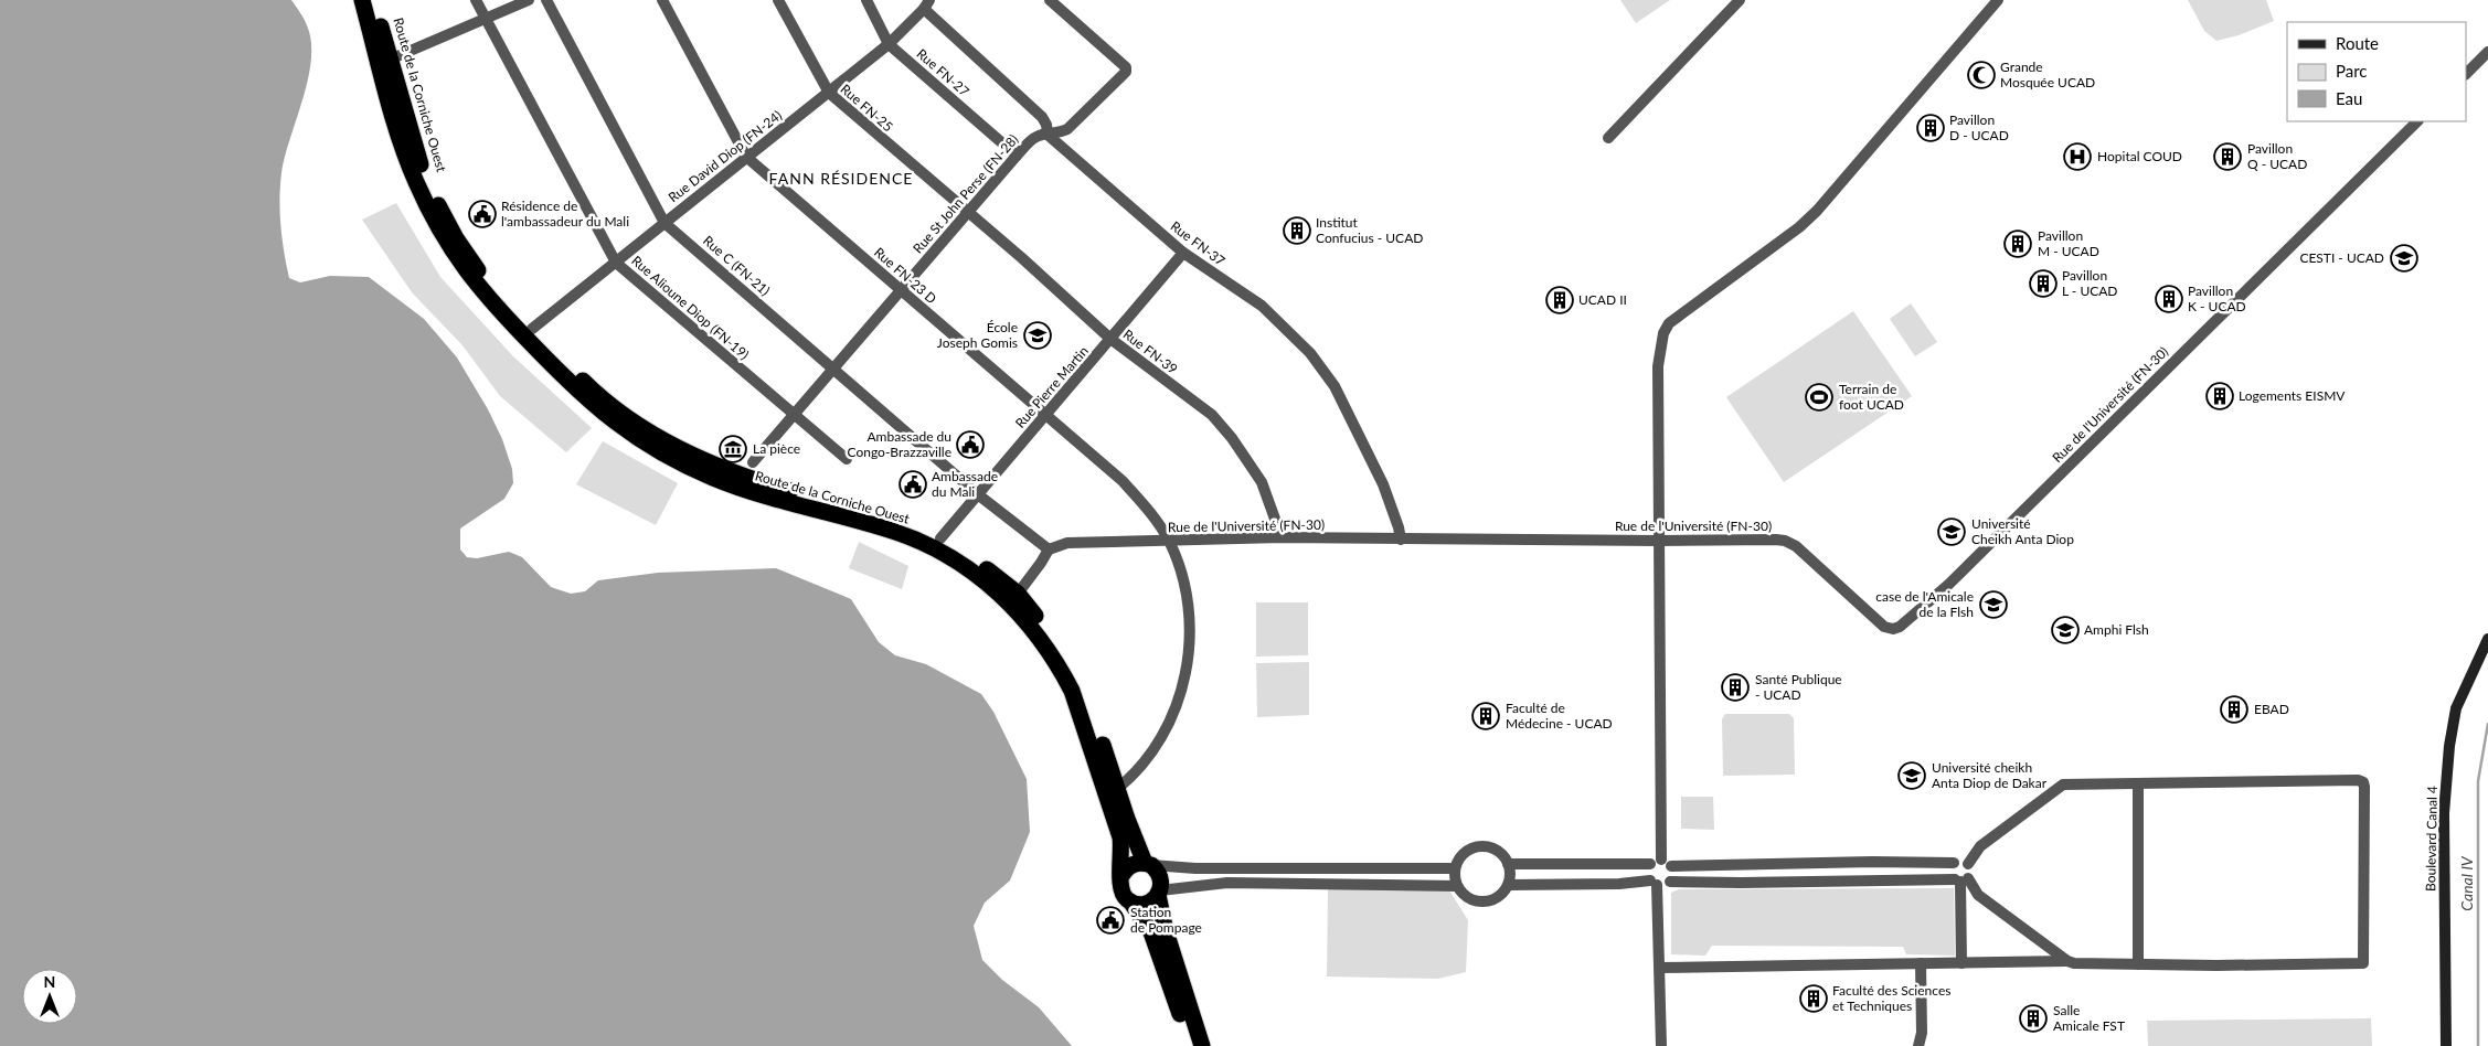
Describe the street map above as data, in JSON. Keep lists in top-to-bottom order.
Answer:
{
  "streets": {
    "highway": ["Route de la Corniche Ouest"],
    "main road": ["Boulevard Canal 4"],
    "street": [
      "Rue FN-27",
      "Rue FN-25",
      "Rue David Diop (FN-24)",
      "Rue St John Perse (FN-28)",
      "Rue FN-37",
      "Rue C (FN-21)",
      "Rue FN-23 D",
      "Rue Alioune Diop (FN-19)",
      "Rue FN-39",
      "Rue Pierre Martin",
      "Rue de l'Université (FN-30)"
    ]
  },
  "crossings": [
    ["Rue FN-27", "Rue David Diop (FN-24)"],
    ["Rue FN-27", "Rue St John Perse (FN-28)"],
    ["Route de la Corniche Ouest", "Rue David Diop (FN-24)"],
    ["Route de la Corniche Ouest", "Rue FN-23 D"],
    ["Route de la Corniche Ouest", "Rue Pierre Martin"],
    ["Rue FN-25", "Rue David Diop (FN-24)"],
    ["Rue FN-25", "Rue St John Perse (FN-28)"],
    ["Rue FN-25", "Rue FN-39"],
    ["Rue David Diop (FN-24)", "Rue FN-37"],
    ["Rue David Diop (FN-24)", "Rue C (FN-21)"],
    ["Rue David Diop (FN-24)", "Rue FN-23 D"],
    ["Rue David Diop (FN-24)", "Rue Alioune Diop (FN-19)"],
    ["Rue St John Perse (FN-28)", "Rue FN-37"],
    ["Rue St John Perse (FN-28)", "Rue C (FN-21)"],
    ["Rue St John Perse (FN-28)", "Rue FN-23 D"],
    ["Rue St John Perse (FN-28)", "Rue Alioune Diop (FN-19)"],
    ["Rue St John Perse (FN-28)", "Rue FN-39"],
    ["Rue FN-37", "Rue Pierre Martin"],
    ["Rue FN-37", "Rue de l'Université (FN-30)"],
    ["Rue C (FN-21)", "Rue Pierre Martin"],
    ["Rue FN-23 D", "Rue Pierre Martin"],
    ["Rue FN-23 D", "Rue de l'Université (FN-30)"],
    ["Rue FN-39", "Rue Pierre Martin"],
    ["Rue FN-39", "Rue de l'Université (FN-30)"]
  ],
  "districts": ["FANN RÉSIDENCE"],
  "water": ["Canal IV"],
  "places": {
    "mosque": ["Grande Mosquée UCAD"],
    "building": [
      "Pavillon D - UCAD",
      "Pavillon Q - UCAD",
      "Institut Confucius - UCAD",
      "Pavillon M - UCAD",
      "Pavillon L - UCAD",
      "Pavillon K - UCAD",
      "UCAD II",
      "Logements EISMV",
      "Santé Publique - UCAD",
      "EBAD",
      "Faculté de Médecine - UCAD",
      "Faculté des Sciences et Techniques",
      "Salle Amicale FST"
    ],
    "hospital": ["Hopital COUD"],
    "public building": [
      "Résidence de l'ambassadeur du Mali",
      "Ambassade du Congo-Brazzaville",
      "Ambassade du Mali",
      "Station de Pompage"
    ],
    "school or university": [
      "CESTI - UCAD",
      "École Joseph Gomis",
      "Université Cheikh Anta Diop",
      "case de l'Amicale de la Flsh",
      "Amphi Flsh",
      "Université cheikh Anta Diop de Dakar"
    ],
    "sports": ["Terrain de foot UCAD"],
    "museum": ["La pièce"]
  },
  "legend": ["Route", "Parc", "Eau"],
  "north": "top"
}
